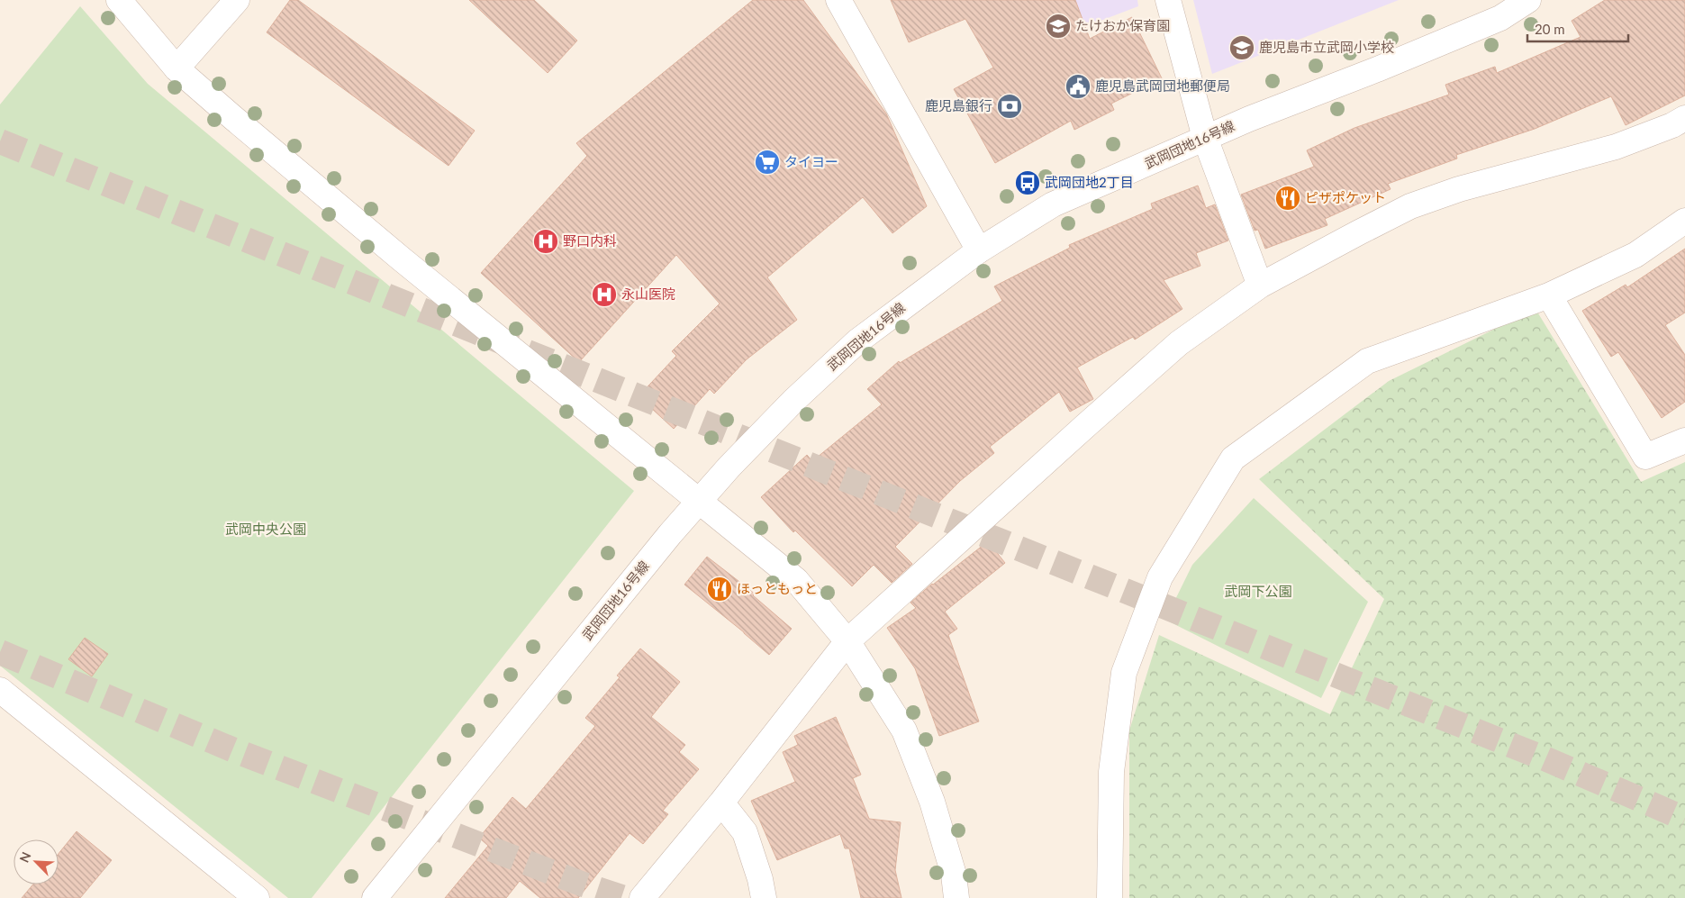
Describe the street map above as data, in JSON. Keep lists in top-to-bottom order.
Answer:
{
  "streets": {
    "street": ["武岡団地16号線"]
  },
  "parks": ["武岡中央公園", "武岡下公園"],
  "places": {
    "school or university": ["たけおか保育園", "鹿児島市立武岡小学校"],
    "public building": ["鹿児島武岡団地郵便局"],
    "bank": ["鹿児島銀行"],
    "supermarket": ["タイヨー"],
    "bus stop": ["武岡団地2丁目"],
    "restaurant": ["ピザポケット", "ほっともっと"],
    "hospital": ["野口内科", "永山医院"]
  },
  "scale_bar": "20 m",
  "north": "top left"
}
